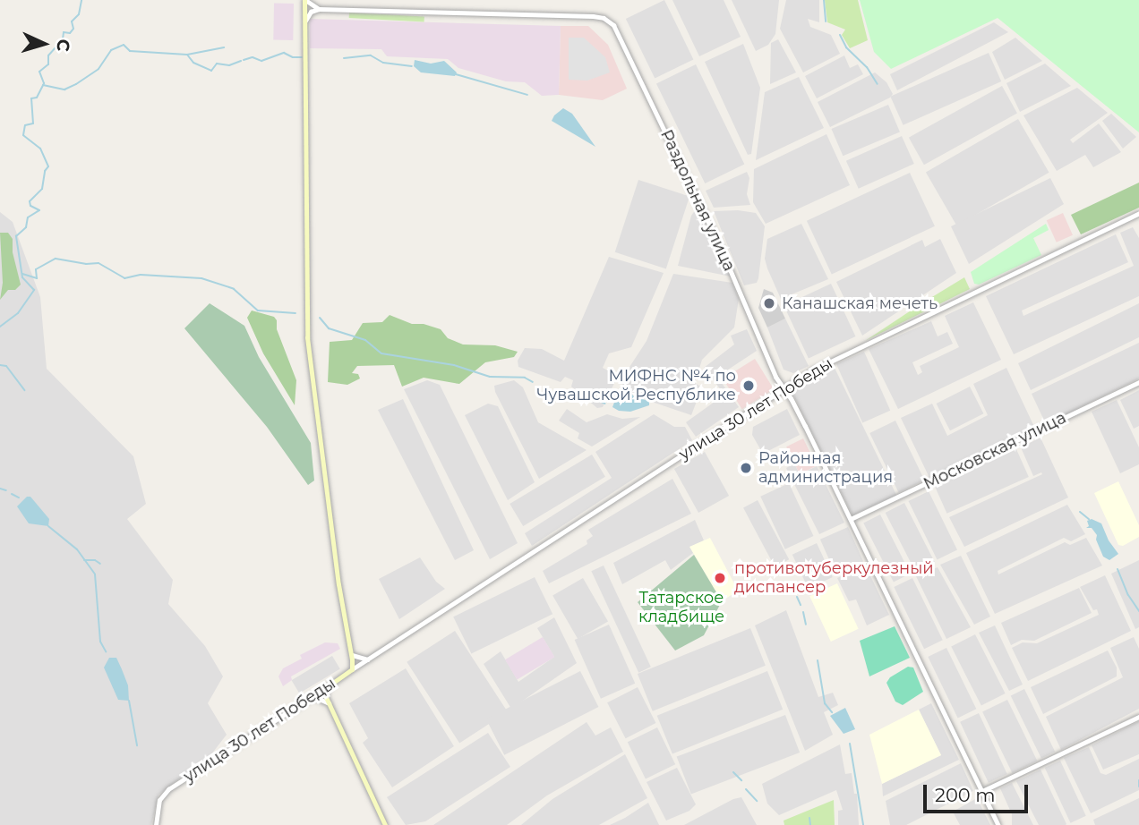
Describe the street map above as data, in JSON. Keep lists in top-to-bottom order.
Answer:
{
  "streets": {
    "main road": ["улица 30 лет Победы"],
    "street": ["Раздольная улица", "Московская улица"]
  },
  "crossings": [
    ["Раздольная улица", "улица 30 лет Победы"],
    ["Раздольная улица", "Московская улица"]
  ],
  "parks": ["Татарское кладбище"],
  "places": [
    "Канашская мечеть",
    "МИФНС №4 по Чувашской Республике",
    "Районная администрация",
    "противотуберкулезный диспансер"
  ],
  "scale_bar": "200 m",
  "north": "right"
}
